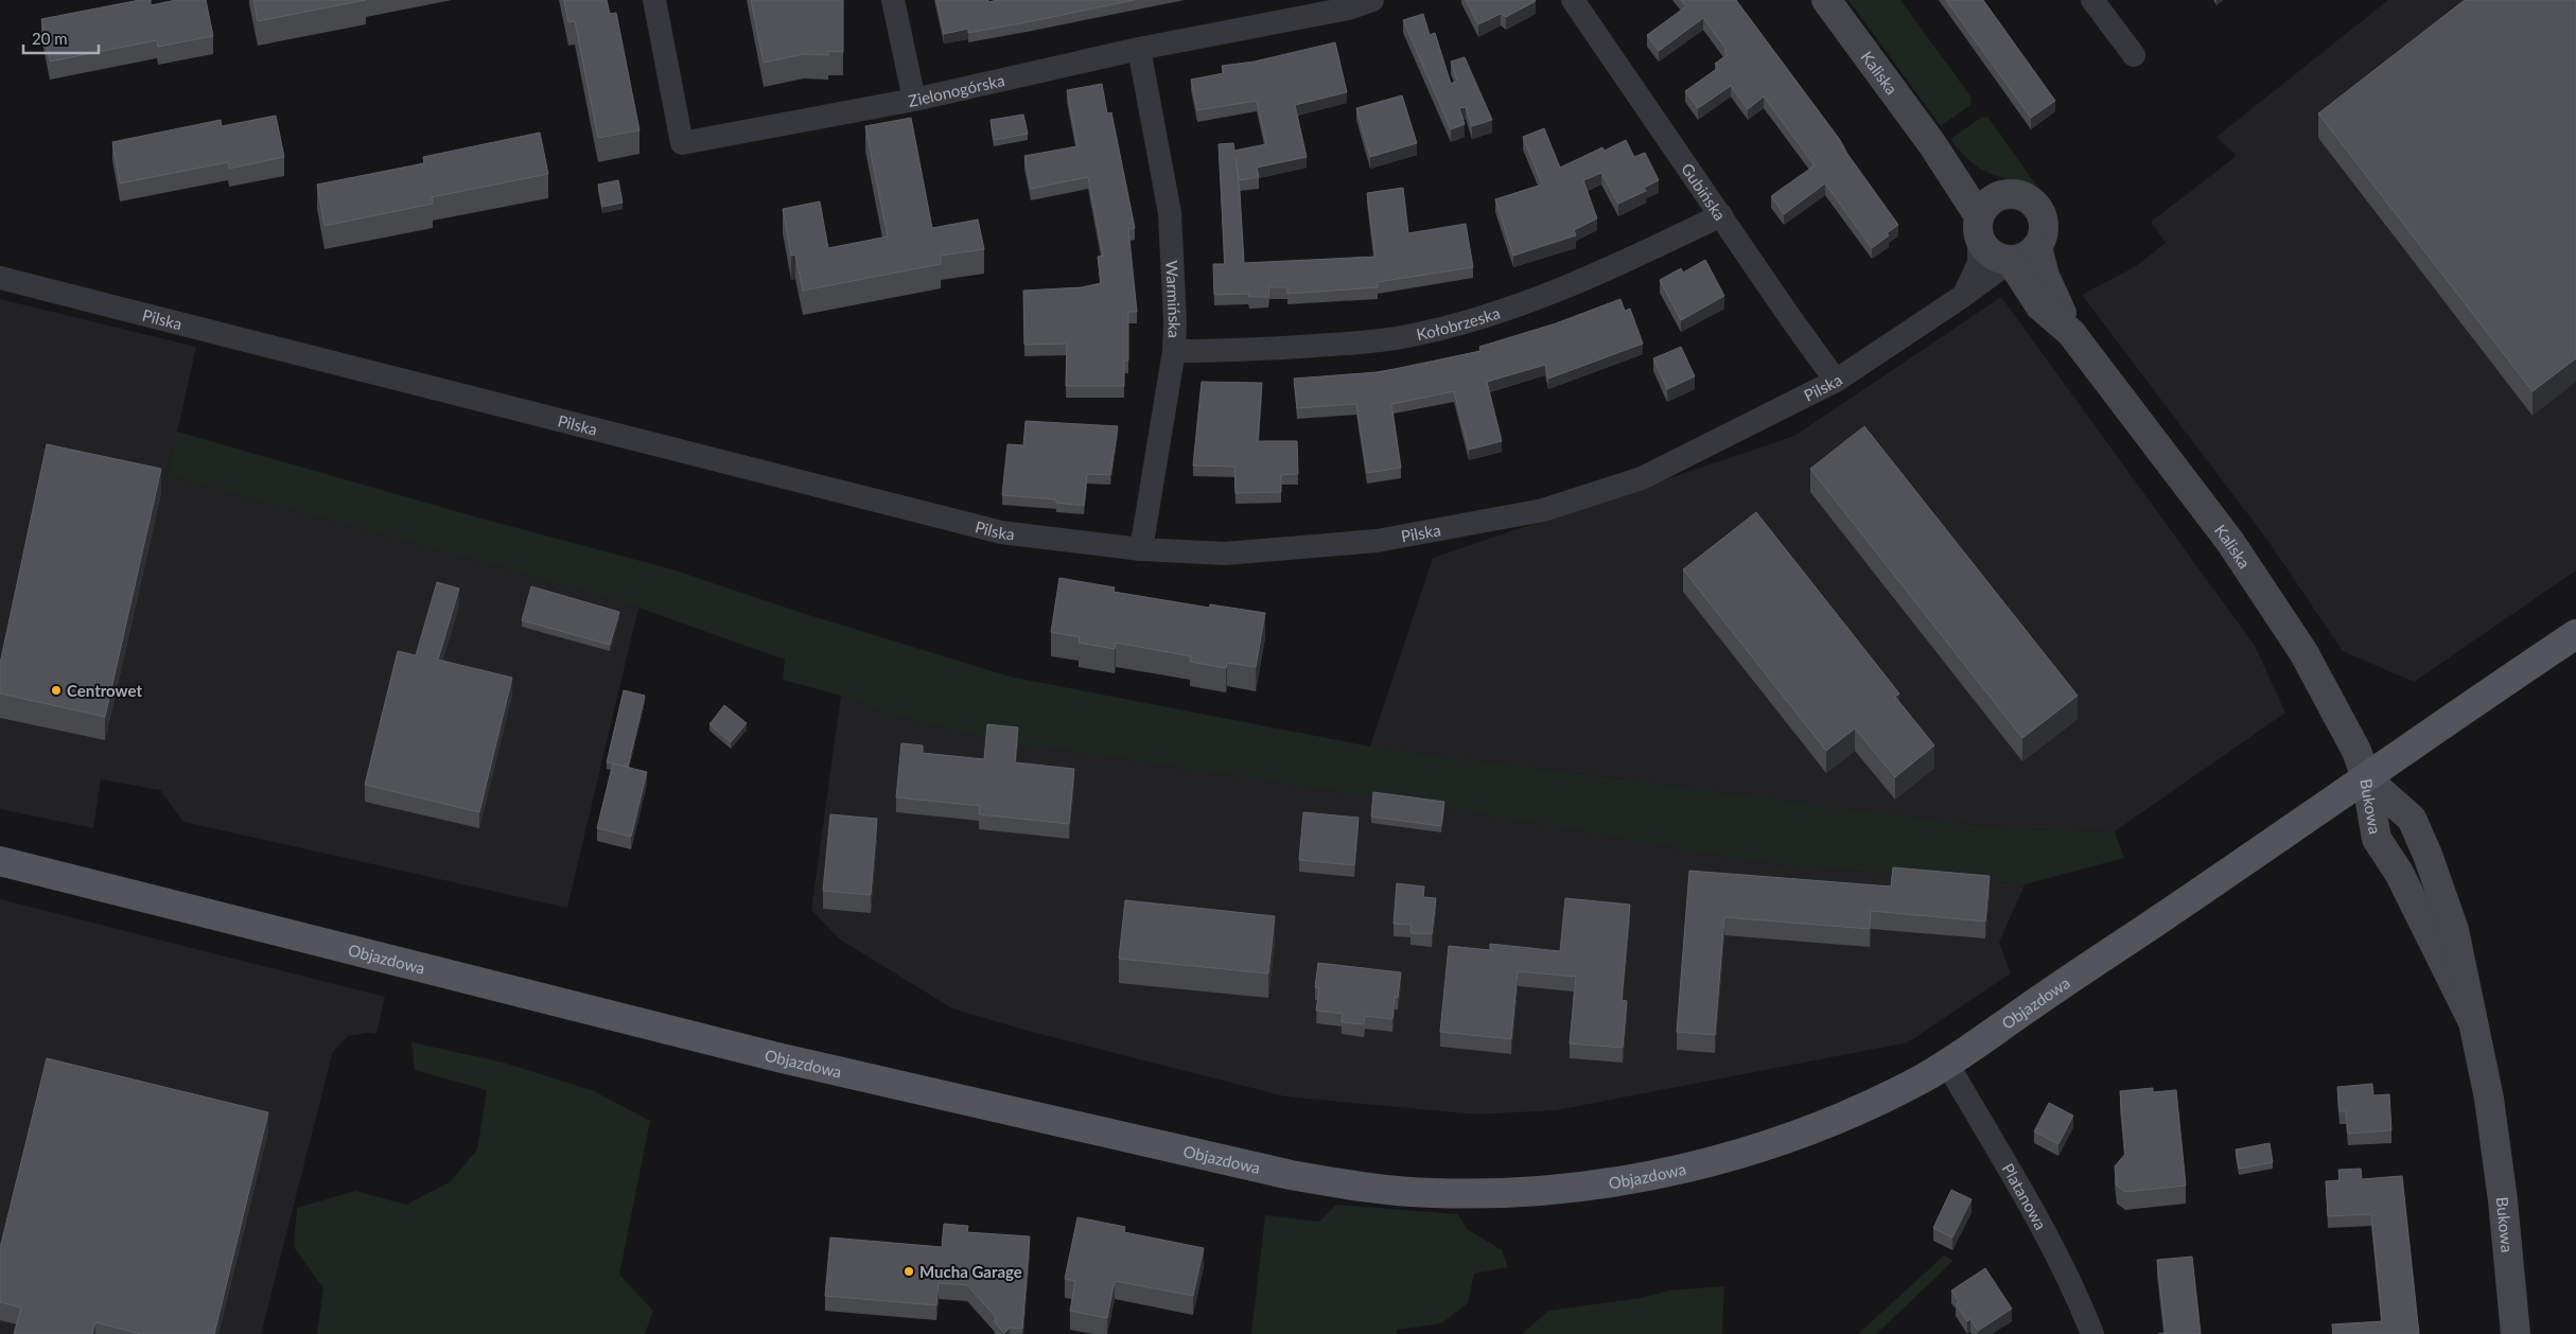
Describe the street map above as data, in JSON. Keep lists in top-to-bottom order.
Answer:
{
  "streets": {
    "main road": ["Objazdowa"],
    "street": [
      "Kaliska",
      "Zielonogórska",
      "Gubińska",
      "Warmińska",
      "Pilska",
      "Kołobrzeska",
      "Bukowa",
      "Platanowa"
    ]
  },
  "crossings": [
    ["Kaliska", "Pilska"],
    ["Kaliska", "Bukowa"],
    ["Kaliska", "Objazdowa"],
    ["Zielonogórska", "Warmińska"],
    ["Gubińska", "Pilska"],
    ["Gubińska", "Kołobrzeska"],
    ["Warmińska", "Pilska"],
    ["Warmińska", "Kołobrzeska"],
    ["Bukowa", "Objazdowa"],
    ["Objazdowa", "Platanowa"]
  ],
  "places": ["Centrowet", "Mucha Garage"],
  "scale_bar": "20 m"
}
